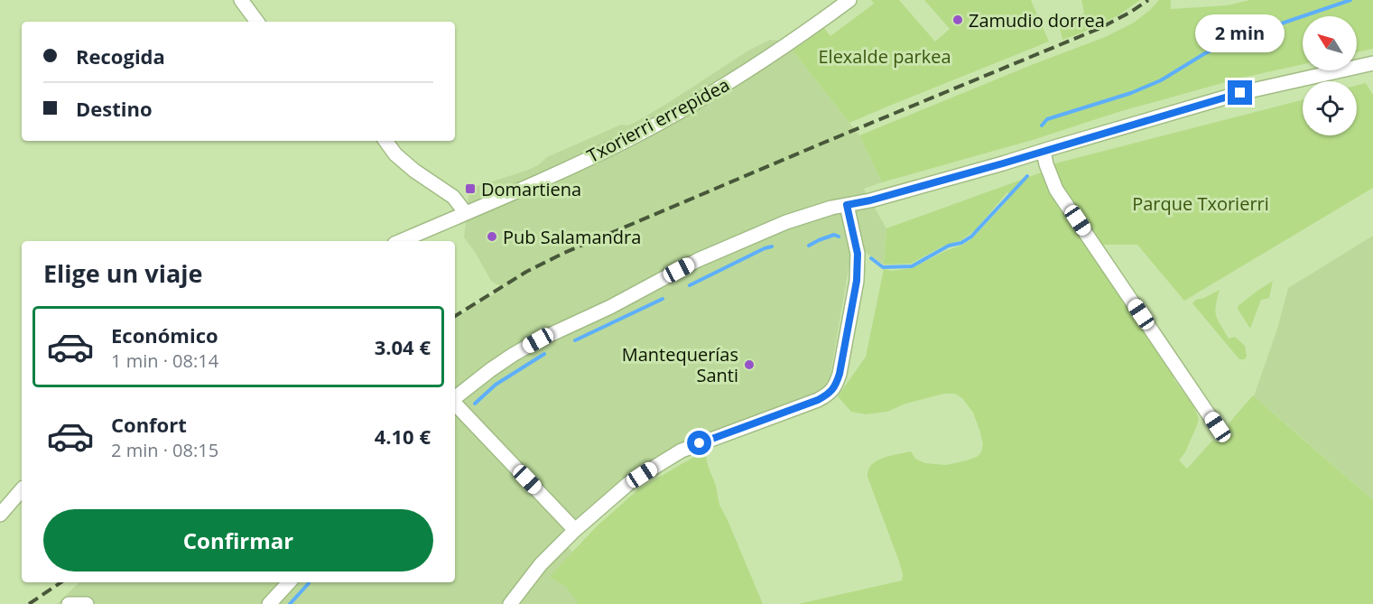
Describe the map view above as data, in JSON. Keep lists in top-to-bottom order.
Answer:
{
  "streets": {
    "street": ["Txorierri errepidea"]
  },
  "parks": ["Elexalde parkea", "Parque Txorierri"],
  "places": {
    "other": ["Zamudio dorrea", "Pub Salamandra", "Mantequerías Santi"],
    "transit": ["Domartiena"]
  },
  "north": "top left",
  "page": {
    "bubble": "2 min",
    "banner": ["Recogida", "Destino"],
    "heading": "Elige un viaje",
    "list": [
      {
        "name": "Económico",
        "note": "1 min · 08:14",
        "value": "3.04 €"
      },
      {
        "name": "Confort",
        "note": "2 min · 08:15",
        "value": "4.10 €"
      }
    ],
    "buttons": "Confirmar"
  }
}
